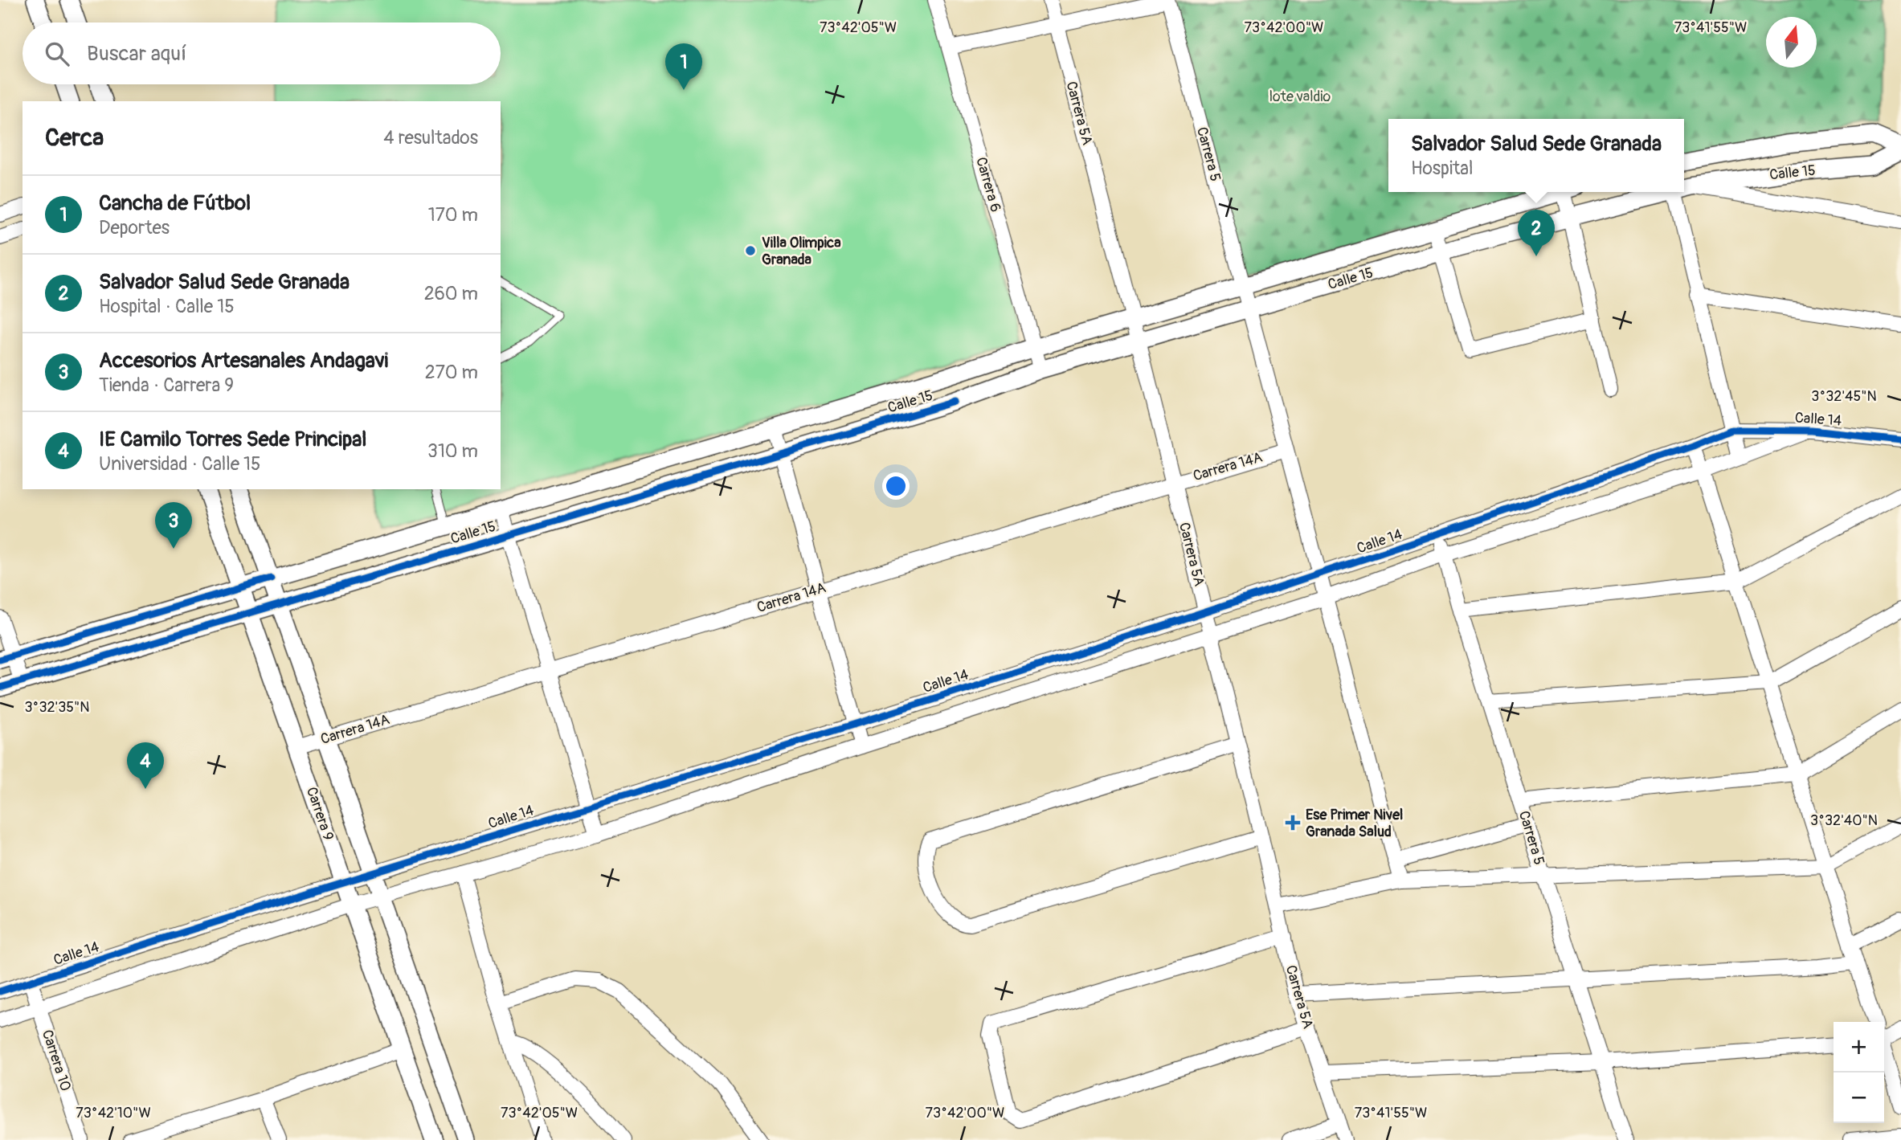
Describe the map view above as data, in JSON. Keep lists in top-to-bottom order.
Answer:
{
  "streets": {
    "street": [
      "Carrera 5A",
      "Carrera 5",
      "Calle 15",
      "Carrera 6",
      "Calle 14",
      "Carrera 14A",
      "Carrera 9",
      "Carrera 10"
    ]
  },
  "crossings": [
    ["Carrera 5A", "Calle 15"],
    ["Carrera 5A", "Calle 14"],
    ["Carrera 5A", "Carrera 14A"],
    ["Carrera 5", "Calle 15"],
    ["Carrera 5", "Calle 14"],
    ["Carrera 5", "Carrera 14A"],
    ["Calle 15", "Carrera 6"],
    ["Calle 15", "Carrera 9"],
    ["Calle 14", "Carrera 9"],
    ["Calle 14", "Carrera 10"],
    ["Carrera 14A", "Carrera 9"]
  ],
  "parks": ["lote valdio"],
  "places": {
    "other": ["Villa Olimpica Granada"],
    "health": ["Ese Primer Nivel Granada Salud"]
  },
  "north": "top",
  "page": {
    "search": "Buscar aquí",
    "pins": [
      "1",
      "2",
      "3",
      "4"
    ],
    "heading": ["Cerca", "4 resultados"],
    "popup": ["Salvador Salud Sede Granada", "Hospital"],
    "list": [
      {
        "mark": "1",
        "name": "Cancha de Fútbol",
        "note": "Deportes",
        "value": "170 m"
      },
      {
        "mark": "2",
        "name": "Salvador Salud Sede Granada",
        "note": "Hospital · Calle 15",
        "value": "260 m"
      },
      {
        "mark": "3",
        "name": "Accesorios Artesanales Andagavi",
        "note": "Tienda · Carrera 9",
        "value": "270 m"
      },
      {
        "mark": "4",
        "name": "IE Camilo Torres Sede Principal",
        "note": "Universidad · Calle 15",
        "value": "310 m"
      }
    ],
    "map_buttons": ["+", "−"]
  },
  "coordinates": [
    "73°42'05\"W",
    "73°42'00\"W",
    "73°41'55\"W",
    "3°32'45\"N",
    "3°32'35\"N",
    "3°32'40\"N",
    "73°42'10\"W"
  ]
}
